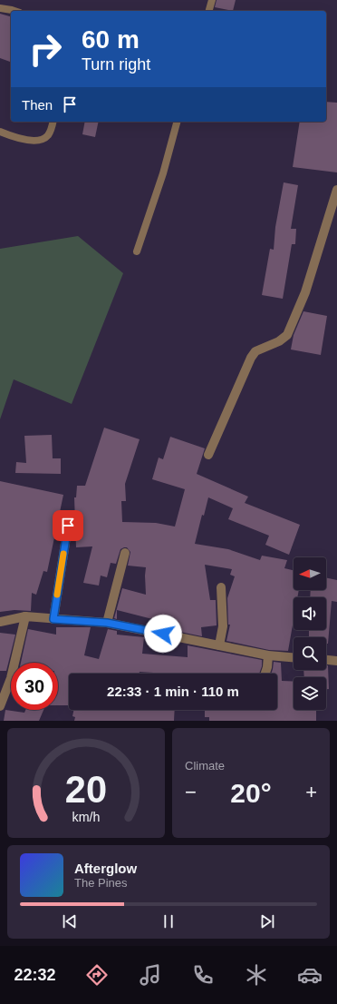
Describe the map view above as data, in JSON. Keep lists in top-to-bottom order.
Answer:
{
  "north": "left",
  "page": {
    "turn": ["60 m", "Turn right"],
    "then": "Then",
    "limit": "30",
    "trip": "22:33 · 1 min · 110 m",
    "tile": "Climate",
    "heat": ["−", "20°", "+"],
    "song": ["Afterglow", "The Pines"],
    "tabs": "22:32",
    "gauge": ["20", "km/h"]
  }
}
